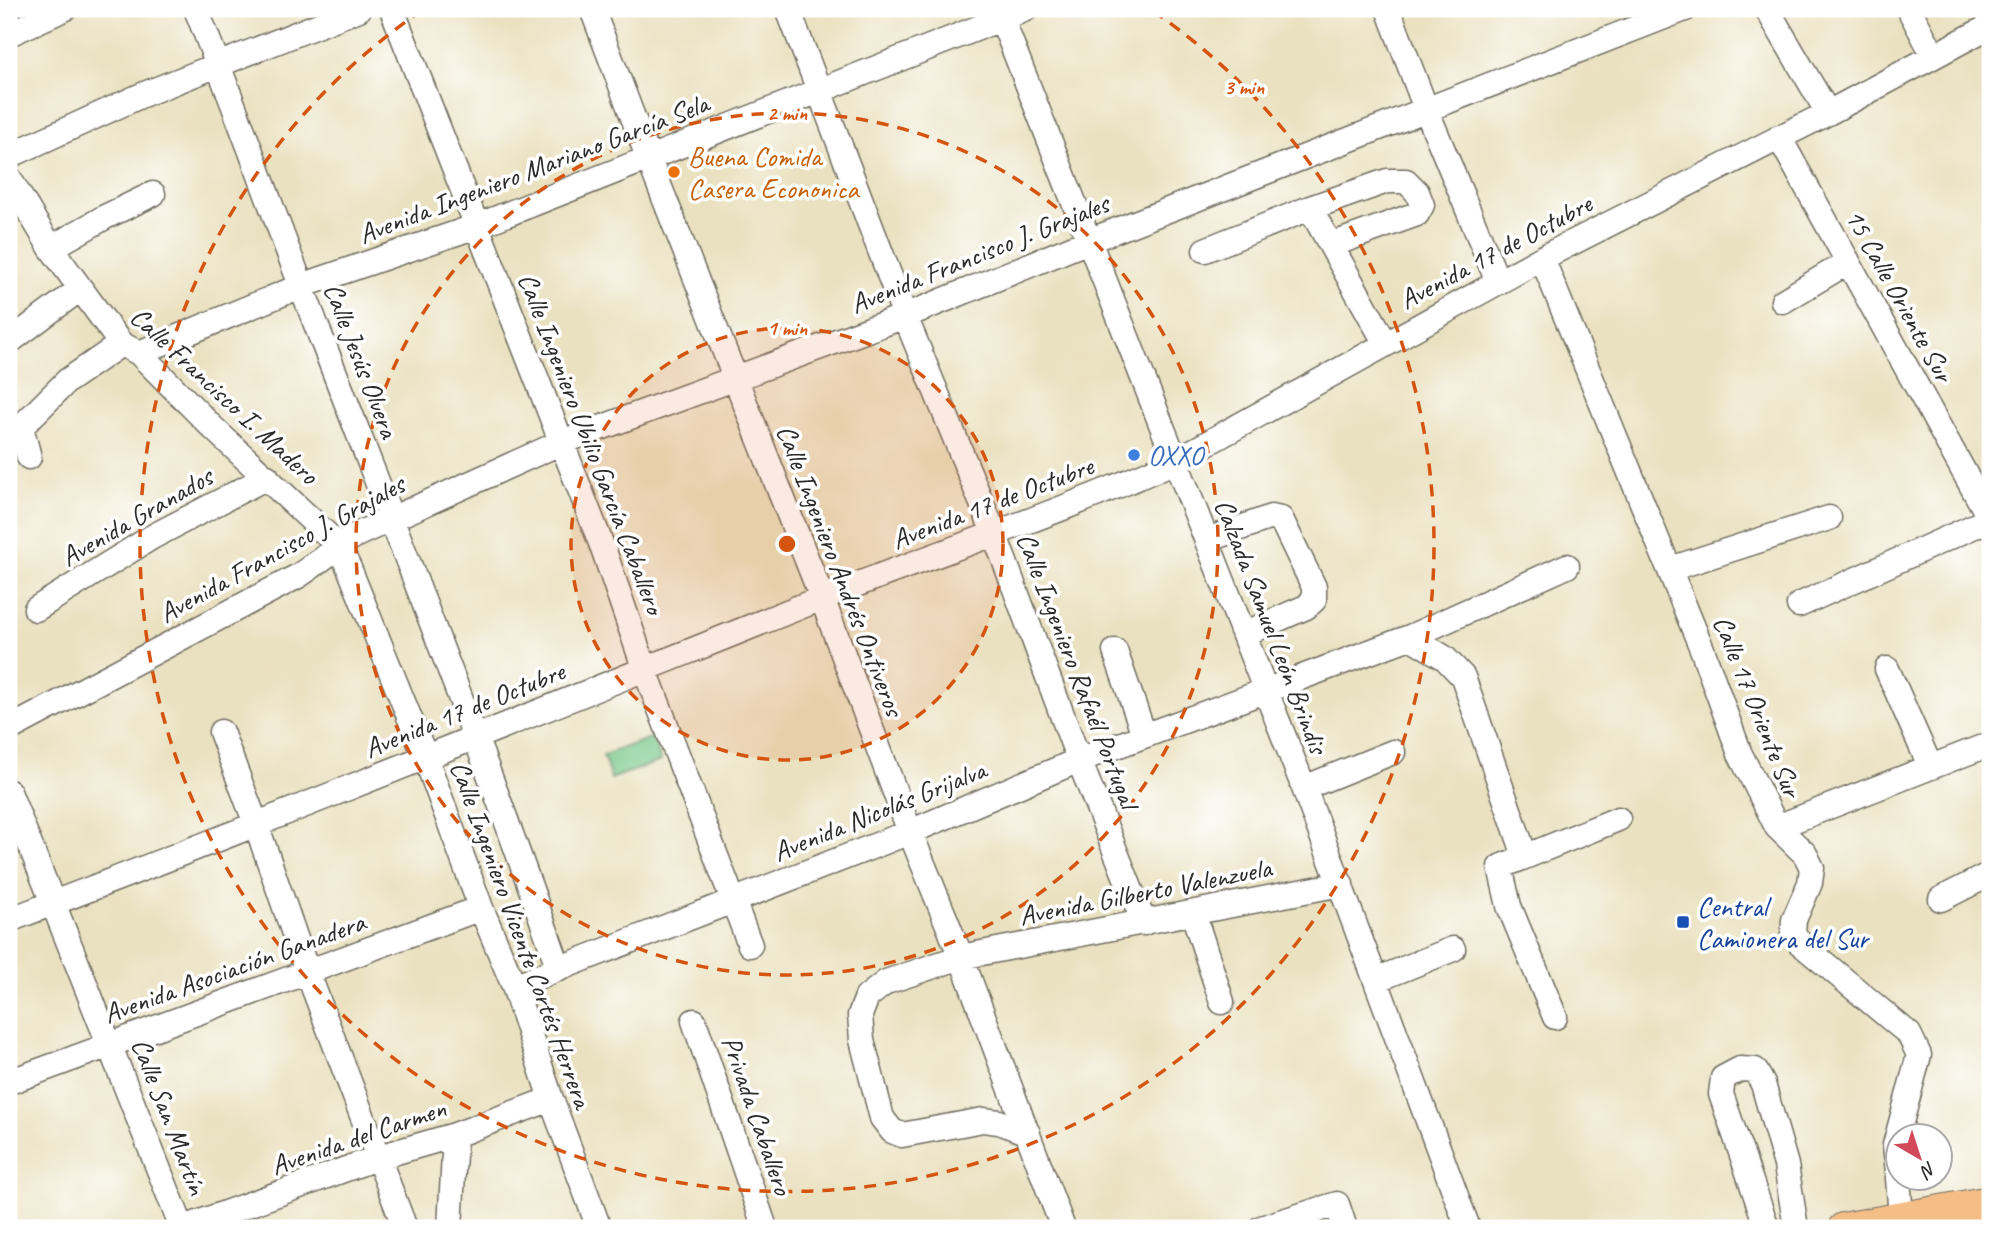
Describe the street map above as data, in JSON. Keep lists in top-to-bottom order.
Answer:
{
  "streets": {
    "street": [
      "Avenida Ingeniero Mariano García Sela",
      "Avenida 17 de Octubre",
      "Avenida Francisco J. Grajales",
      "15 Calle Oriente Sur",
      "Calle Jesús Olvera",
      "Calle Francisco I. Madero",
      "Calle Ingeniero Ubilio García Caballero",
      "Avenida Granados",
      "Calle Ingeniero Andrés Ontiveros",
      "Calzada Samuel León Brindis",
      "Calle Ingeniero Rafaél Portugal",
      "Calle 17 Oriente Sur",
      "Avenida Nicolás Grijalva",
      "Avenida Gilberto Valenzuela",
      "Calle Ingeniero Vicente Cortés Herrera",
      "Avenida Asociación Ganadera",
      "Privada Caballero",
      "Calle San Martín",
      "Avenida del Carmen"
    ]
  },
  "crossings": [
    ["Avenida Ingeniero Mariano García Sela", "Calle Jesús Olvera"],
    ["Avenida Ingeniero Mariano García Sela", "Calle Francisco I. Madero"],
    ["Avenida Ingeniero Mariano García Sela", "Calle Ingeniero Ubilio García Caballero"],
    ["Avenida Ingeniero Mariano García Sela", "Calle Ingeniero Andrés Ontiveros"],
    ["Avenida Ingeniero Mariano García Sela", "Calzada Samuel León Brindis"],
    ["Avenida Ingeniero Mariano García Sela", "Calle Ingeniero Rafaél Portugal"],
    ["Avenida 17 de Octubre", "15 Calle Oriente Sur"],
    ["Avenida 17 de Octubre", "Calle Jesús Olvera"],
    ["Avenida 17 de Octubre", "Calle Ingeniero Ubilio García Caballero"],
    ["Avenida 17 de Octubre", "Calle Ingeniero Andrés Ontiveros"],
    ["Avenida 17 de Octubre", "Calzada Samuel León Brindis"],
    ["Avenida 17 de Octubre", "Calle Ingeniero Rafaél Portugal"],
    ["Avenida 17 de Octubre", "Calle 17 Oriente Sur"],
    ["Avenida 17 de Octubre", "Calle Ingeniero Vicente Cortés Herrera"],
    ["Avenida 17 de Octubre", "Calle San Martín"],
    ["Avenida Francisco J. Grajales", "Calle Jesús Olvera"],
    ["Avenida Francisco J. Grajales", "Calle Francisco I. Madero"],
    ["Avenida Francisco J. Grajales", "Calle Ingeniero Ubilio García Caballero"],
    ["Avenida Francisco J. Grajales", "Calle Ingeniero Andrés Ontiveros"],
    ["Avenida Francisco J. Grajales", "Calzada Samuel León Brindis"],
    ["Avenida Francisco J. Grajales", "Calle Ingeniero Rafaél Portugal"],
    ["Avenida Francisco J. Grajales", "Calle Ingeniero Vicente Cortés Herrera"],
    ["Calle Jesús Olvera", "Avenida Nicolás Grijalva"],
    ["Calle Francisco I. Madero", "Avenida Granados"],
    ["Calle Francisco I. Madero", "Calle Ingeniero Vicente Cortés Herrera"],
    ["Calle Ingeniero Ubilio García Caballero", "Avenida Nicolás Grijalva"],
    ["Calle Ingeniero Andrés Ontiveros", "Avenida Nicolás Grijalva"],
    ["Calle Ingeniero Andrés Ontiveros", "Avenida Gilberto Valenzuela"],
    ["Calzada Samuel León Brindis", "Avenida Nicolás Grijalva"],
    ["Calzada Samuel León Brindis", "Avenida Gilberto Valenzuela"],
    ["Calle Ingeniero Rafaél Portugal", "Avenida Nicolás Grijalva"],
    ["Calle Ingeniero Rafaél Portugal", "Avenida Gilberto Valenzuela"],
    ["Avenida Nicolás Grijalva", "Calle Ingeniero Vicente Cortés Herrera"],
    ["Calle Ingeniero Vicente Cortés Herrera", "Avenida Asociación Ganadera"],
    ["Calle Ingeniero Vicente Cortés Herrera", "Avenida del Carmen"],
    ["Avenida Asociación Ganadera", "Calle San Martín"],
    ["Calle San Martín", "Avenida del Carmen"]
  ],
  "places": {
    "other": ["Buena Comida Casera Econonica", "OXXO"],
    "transit": ["Central Camionera del Sur"]
  },
  "north": "bottom right",
  "rings": ["3 min", "2 min", "1 min"]
}
